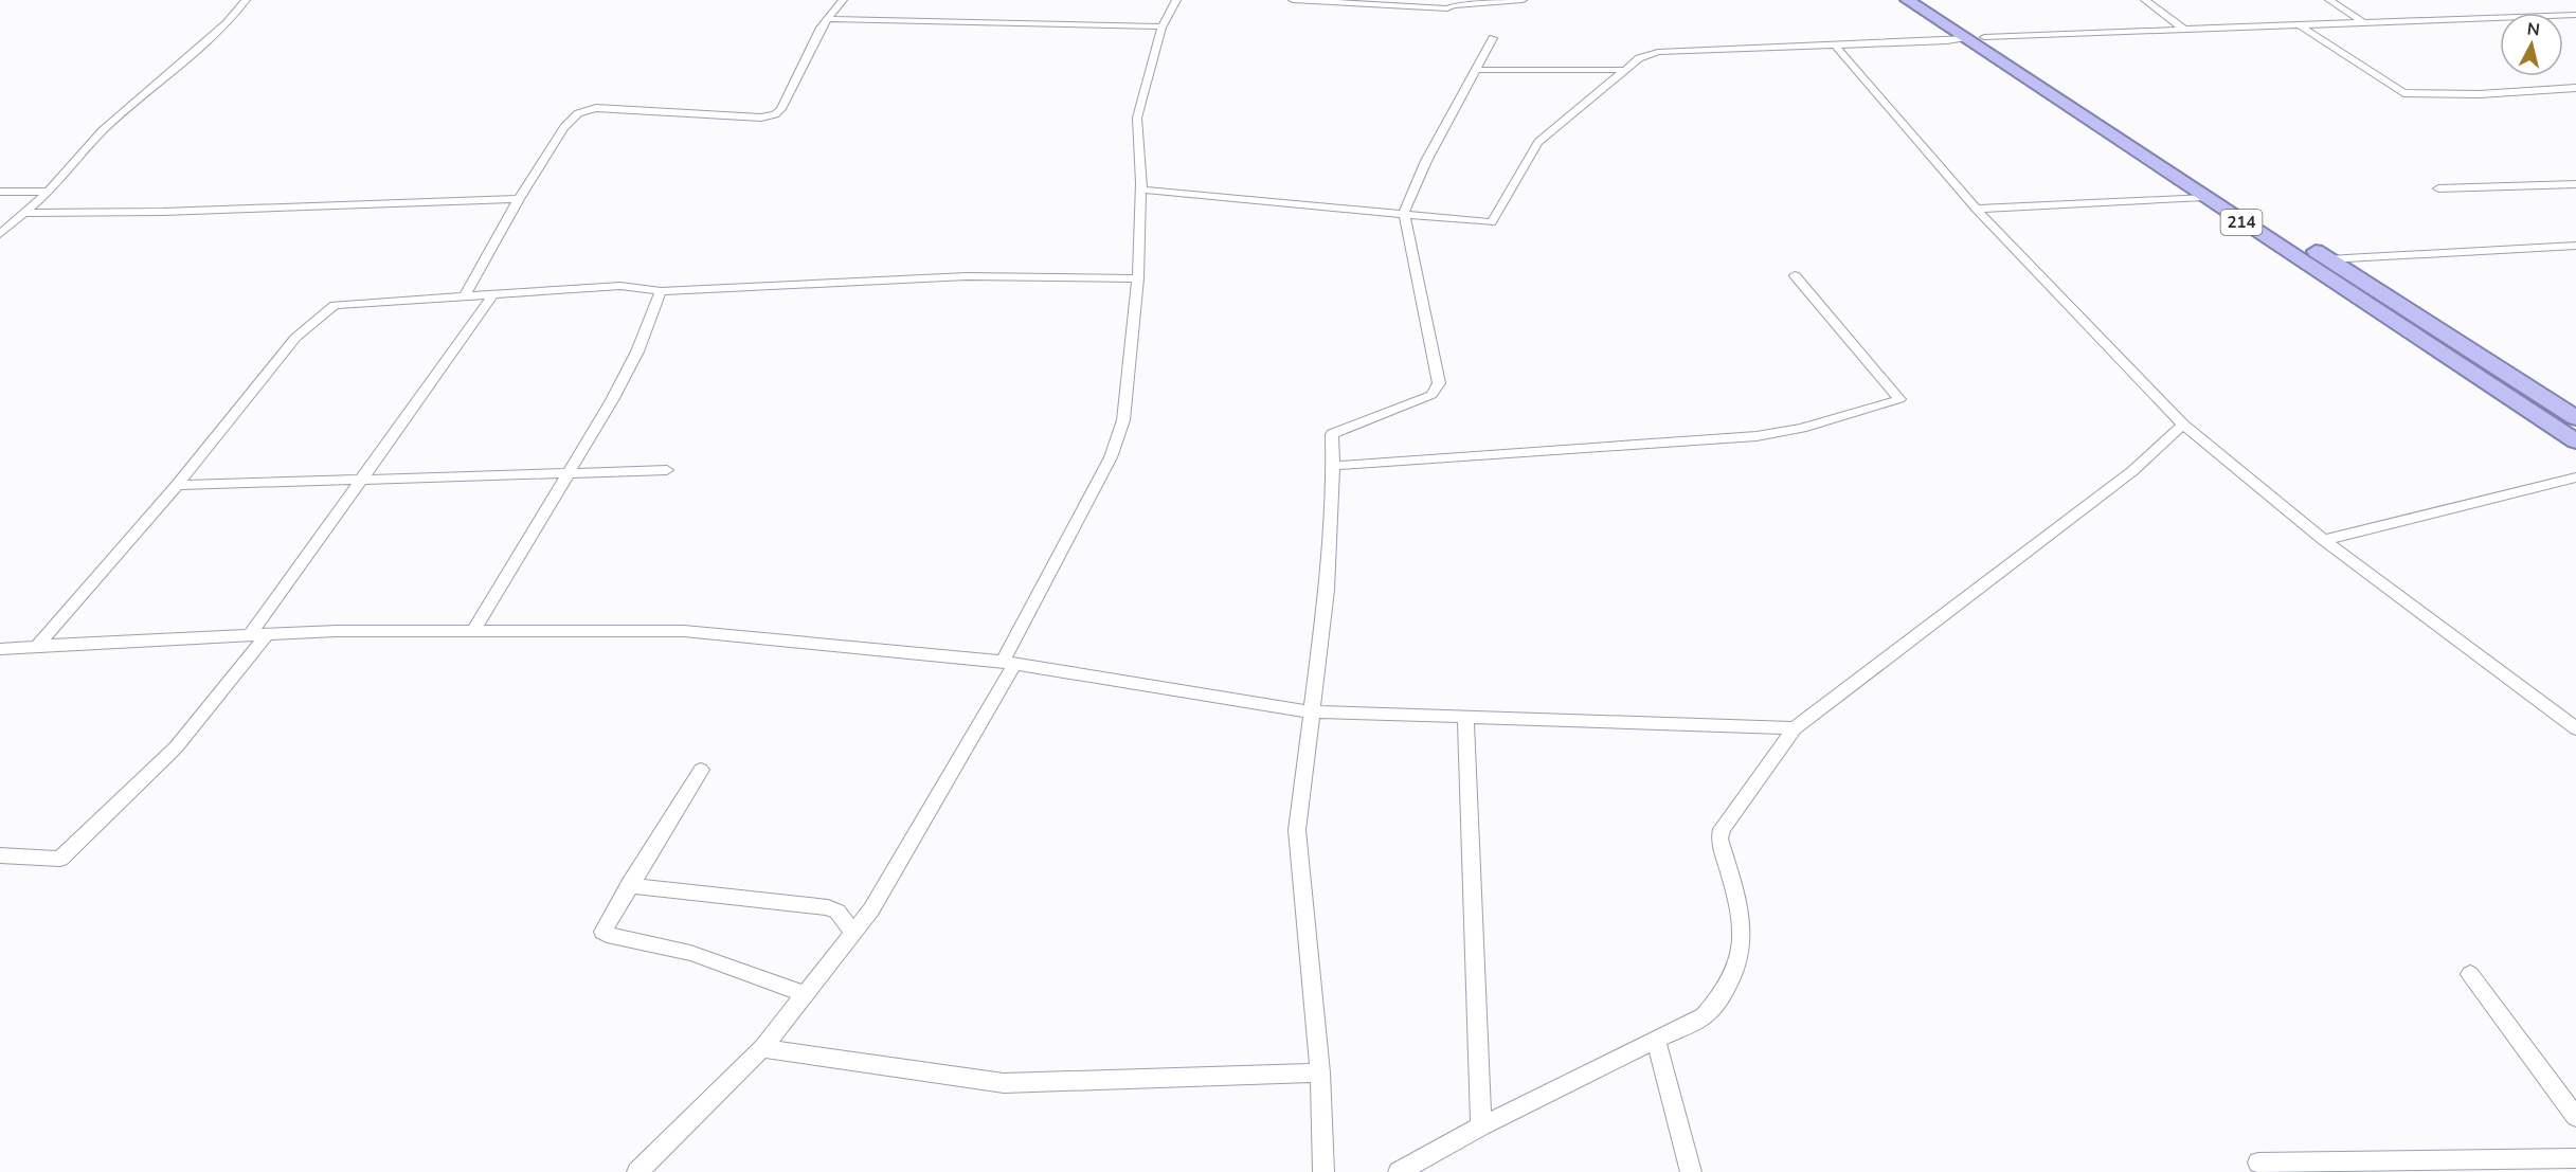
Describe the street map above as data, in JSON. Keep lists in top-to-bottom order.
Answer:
{
  "streets": {
    "highway": ["214"]
  },
  "north": "top"
}
